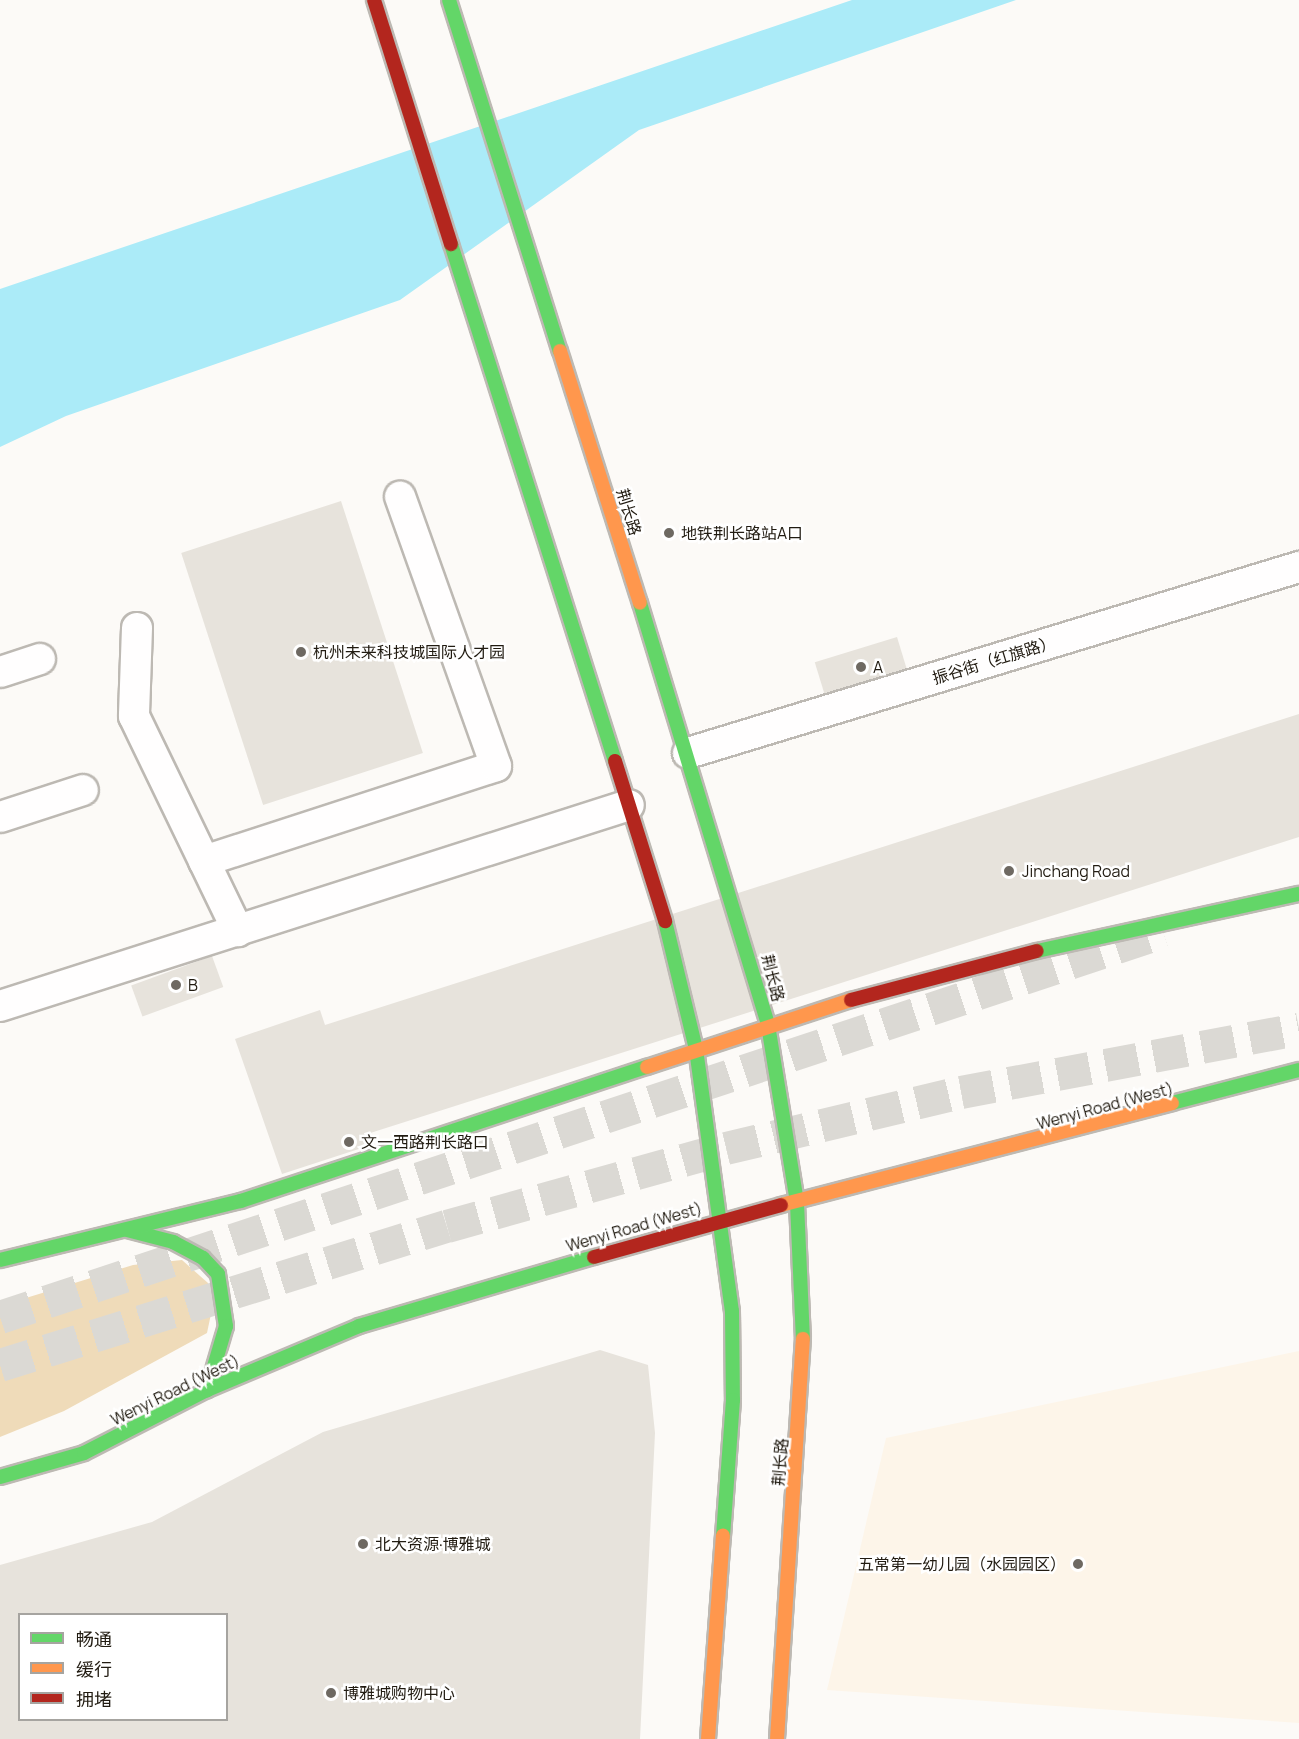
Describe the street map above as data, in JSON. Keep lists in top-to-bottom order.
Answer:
{
  "streets": {
    "main road": ["荆长路", "Wenyi Road (West)"],
    "street": ["振谷街（红旗路）"]
  },
  "crossings": [
    ["荆长路", "振谷街（红旗路）"],
    ["荆长路", "Wenyi Road (West)"]
  ],
  "places": [
    "地铁荆长路站A口",
    "杭州未来科技城国际人才园",
    "A",
    "Jinchang Road",
    "B",
    "文一西路荆长路口",
    "北大资源·博雅城",
    "五常第一幼儿园（水园园区）",
    "博雅城购物中心"
  ],
  "legend": ["畅通", "缓行", "拥堵"]
}
